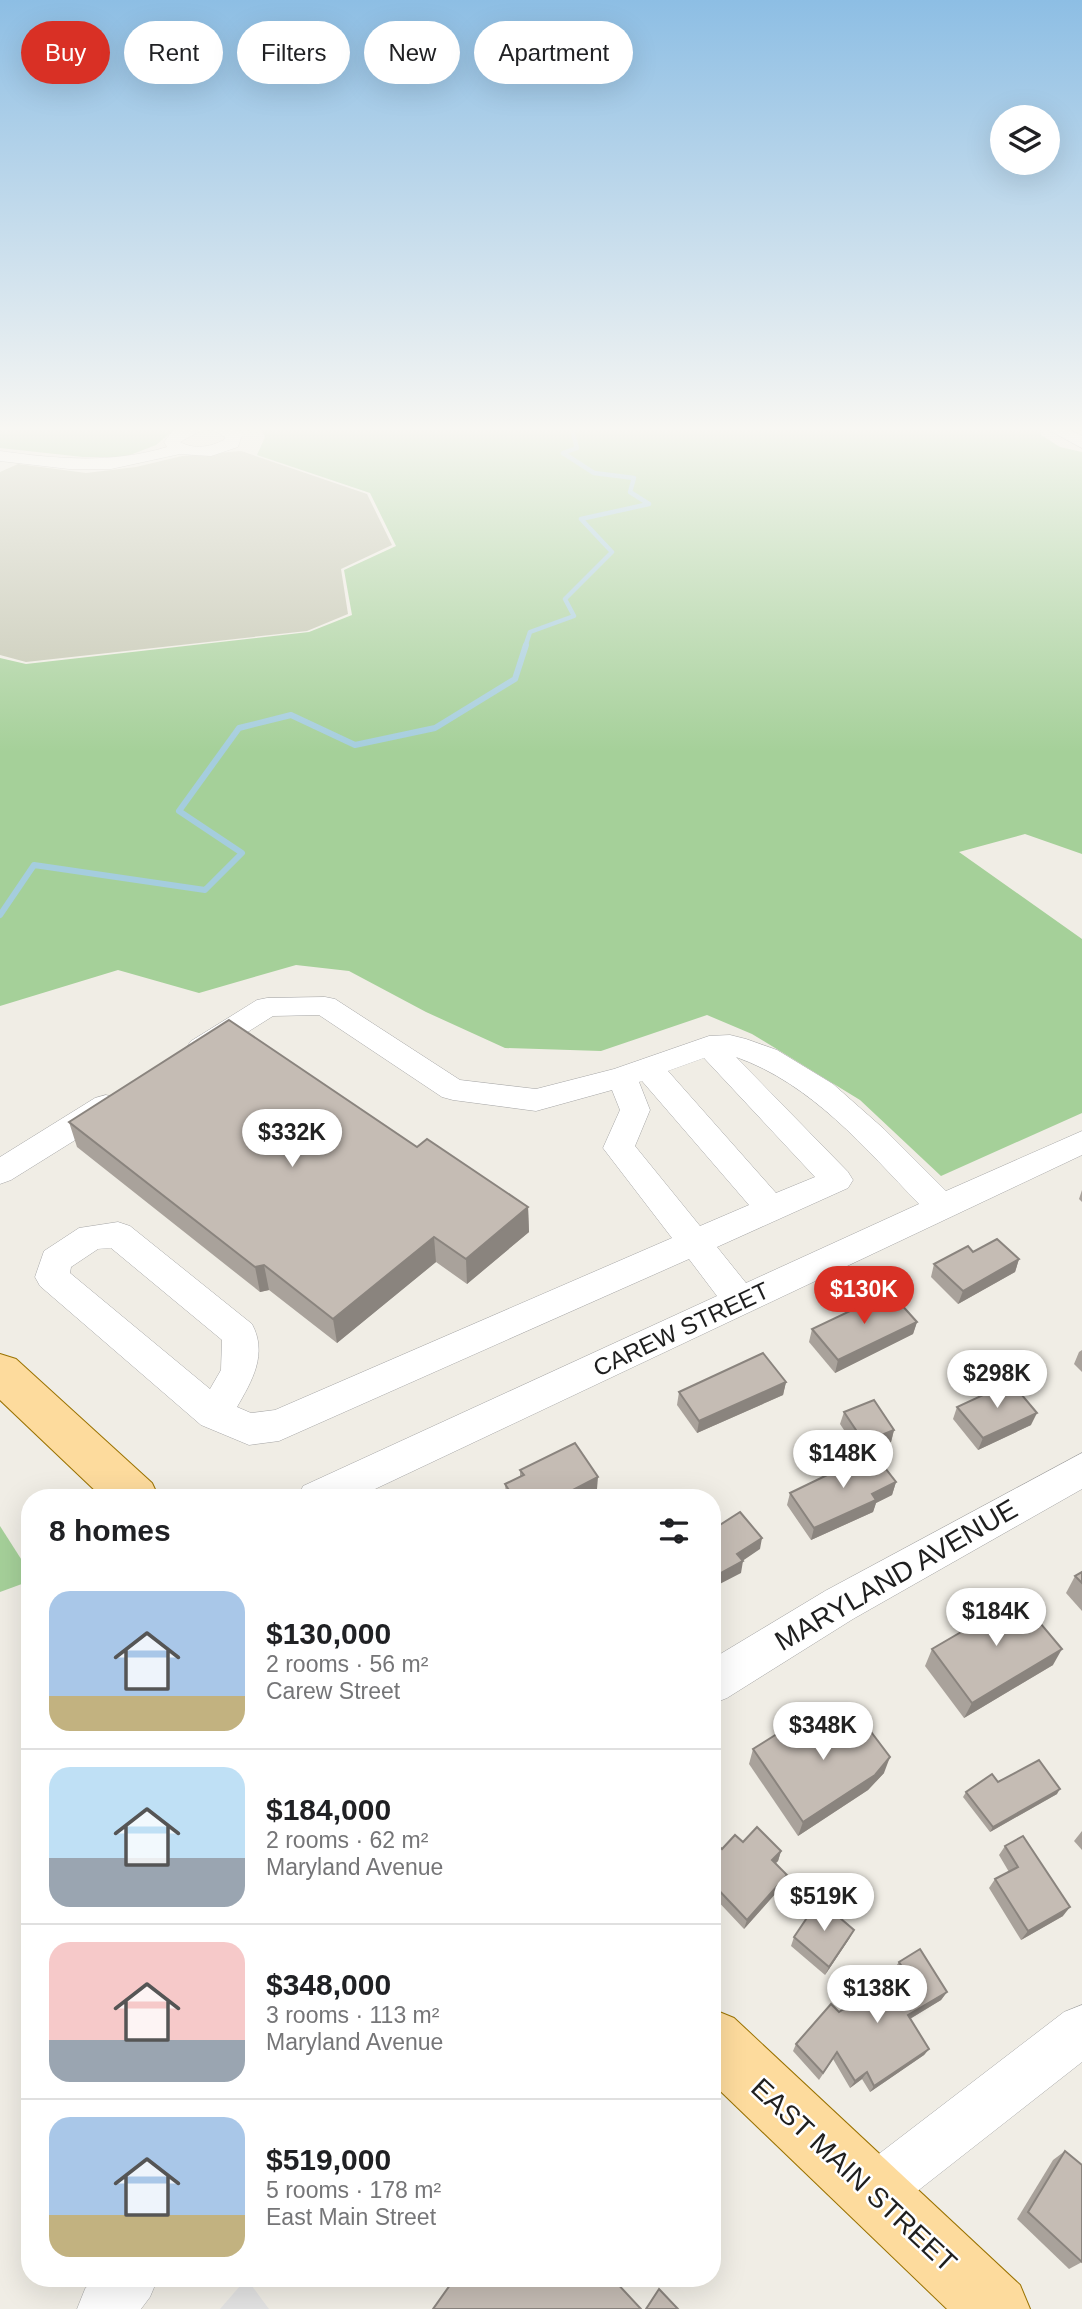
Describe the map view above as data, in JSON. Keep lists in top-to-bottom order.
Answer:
{
  "streets": {
    "main road": ["EAST MAIN STREET"],
    "street": ["CAREW STREET", "MARYLAND AVENUE"]
  },
  "page": {
    "chip": [
      "Buy",
      "Rent",
      "Filters",
      "New",
      "Apartment"
    ],
    "price": [
      "$332K",
      "$130K",
      "$298K",
      "$148K",
      "$184K",
      "$348K",
      "$519K",
      "$138K"
    ],
    "heading": "8 homes",
    "list": [
      {
        "name": "$130,000",
        "note": "2 rooms · 56 m² · Carew Street"
      },
      {
        "name": "$184,000",
        "note": "2 rooms · 62 m² · Maryland Avenue"
      },
      {
        "name": "$348,000",
        "note": "3 rooms · 113 m² · Maryland Avenue"
      },
      {
        "name": "$519,000",
        "note": "5 rooms · 178 m² · East Main Street"
      }
    ]
  }
}
